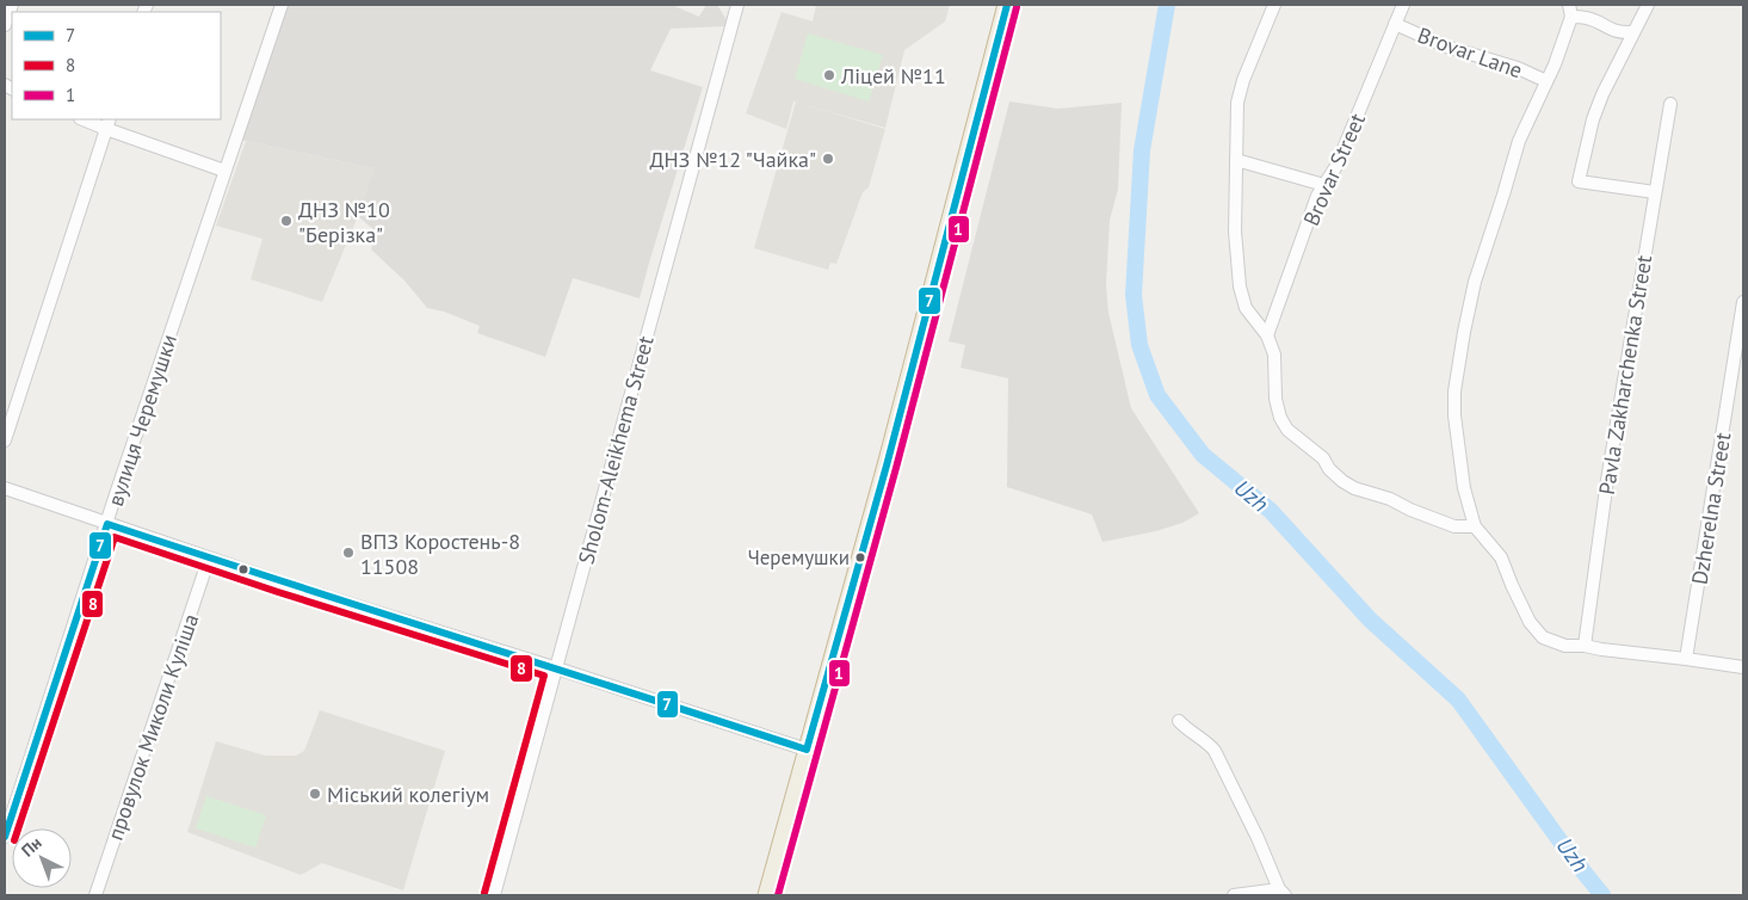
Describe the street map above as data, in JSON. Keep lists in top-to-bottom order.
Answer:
{
  "streets": {
    "street": [
      "Brovar Lane",
      "Brovar Street",
      "Pavla Zakharchenka Street",
      "вулиця Черемушки",
      "Sholom-Aleikhema Street",
      "Dzherelna Street",
      "провулок Миколи Куліша"
    ]
  },
  "crossings": [
    ["Brovar Lane", "Brovar Street"]
  ],
  "water": ["Uzh"],
  "places": [
    "Ліцей №11",
    "ДНЗ №12 \"Чайка\"",
    "ДНЗ №10 \"Берізка\"",
    "ВПЗ Коростень-8 11508",
    "Черемушки",
    "Міський колегіум"
  ],
  "lines": ["transit line 7", "transit line 1", "transit line 8"],
  "legend": ["7", "8", "1"],
  "north": "top left"
}
